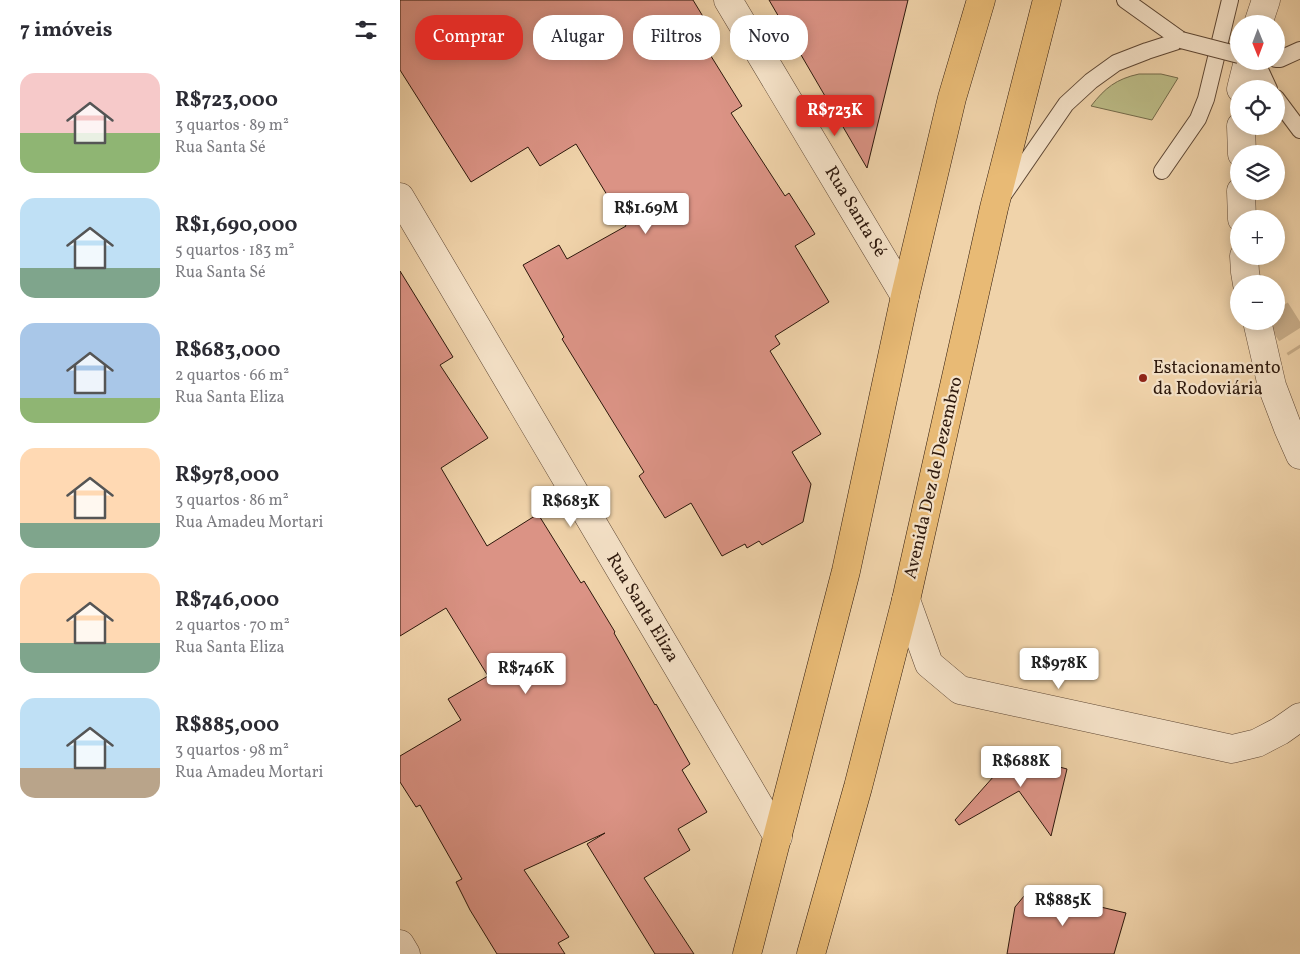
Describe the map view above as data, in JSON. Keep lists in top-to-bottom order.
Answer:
{
  "streets": {
    "highway": ["Avenida Dez de Dezembro"],
    "street": ["Rua Santa Sé", "Rua Santa Eliza"]
  },
  "places": ["Estacionamento da Rodoviária"],
  "north": "bottom",
  "page": {
    "heading": "7 imóveis",
    "map_buttons": ["+", "−"],
    "chip": [
      "Comprar",
      "Alugar",
      "Filtros",
      "Novo"
    ],
    "list": [
      {
        "name": "R$723,000",
        "note": "3 quartos · 89 m² · Rua Santa Sé"
      },
      {
        "name": "R$1,690,000",
        "note": "5 quartos · 183 m² · Rua Santa Sé"
      },
      {
        "name": "R$683,000",
        "note": "2 quartos · 66 m² · Rua Santa Eliza"
      },
      {
        "name": "R$978,000",
        "note": "3 quartos · 86 m² · Rua Amadeu Mortari"
      },
      {
        "name": "R$746,000",
        "note": "2 quartos · 70 m² · Rua Santa Eliza"
      },
      {
        "name": "R$885,000",
        "note": "3 quartos · 98 m² · Rua Amadeu Mortari"
      }
    ],
    "price": [
      "R$723K",
      "R$1.69M",
      "R$683K",
      "R$978K",
      "R$746K",
      "R$688K",
      "R$885K"
    ]
  }
}
